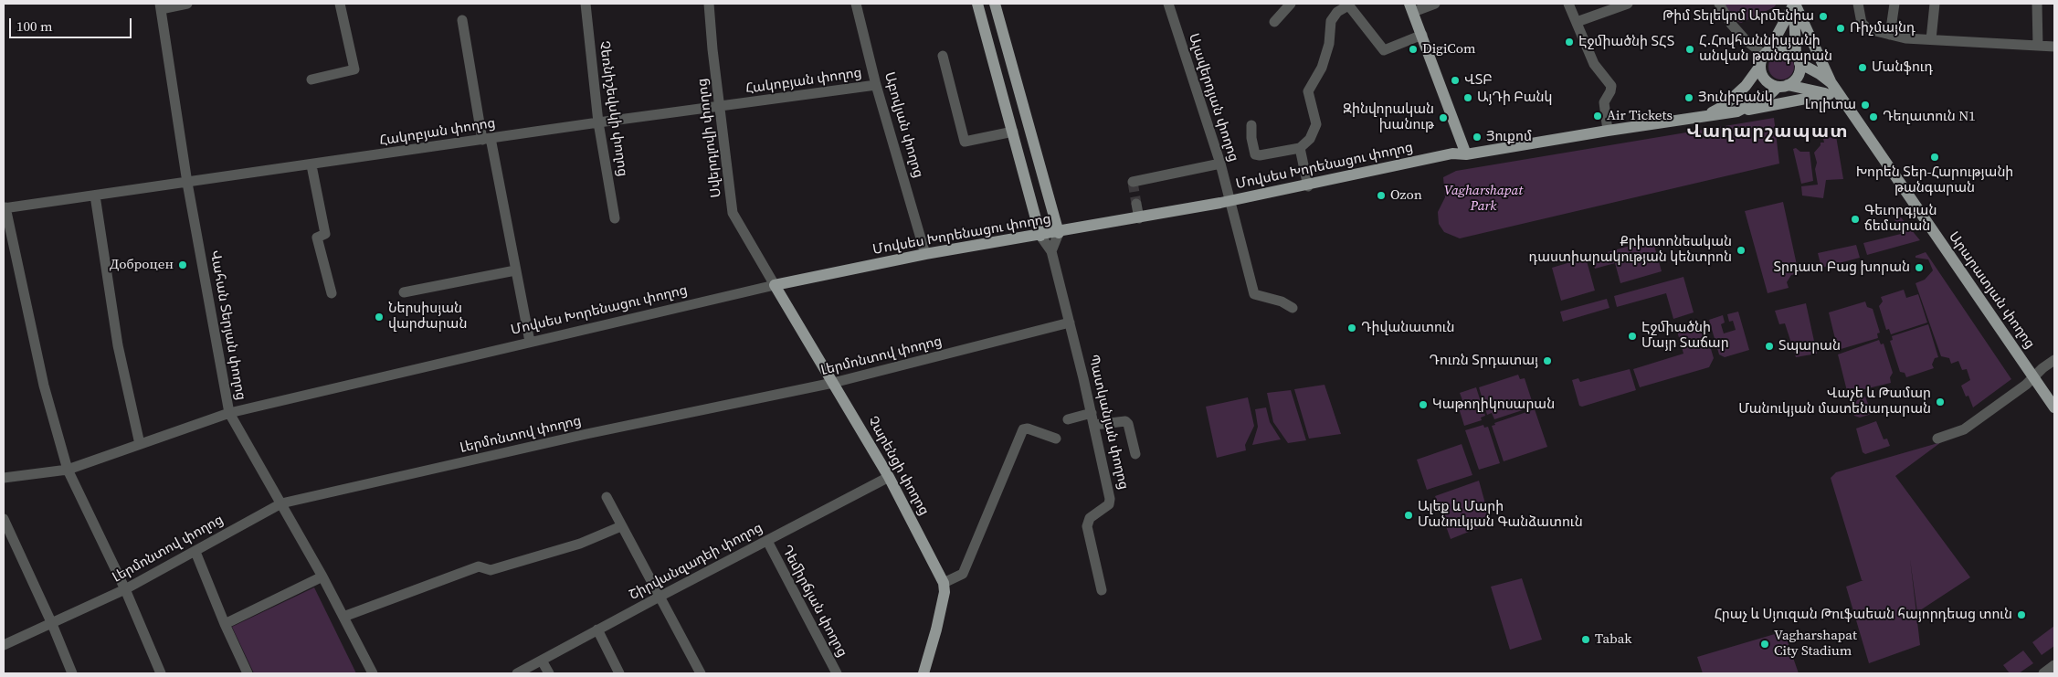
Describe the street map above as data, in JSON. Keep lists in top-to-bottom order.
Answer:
{
  "streets": {
    "main road": [
      "Մովսես Խորենացու փողոց",
      "Արարատյան փողոց",
      "Պատկանյան փողոց",
      "Չարենցի փողոց"
    ],
    "street": [
      "Հակոբյան փողոց",
      "Ալավերդյան փողոց",
      "Չեռնիշեվսկի փողոց",
      "Աբովյան փողոց",
      "Սվերդլովի փողոց",
      "Վահան Տերյան փողոց",
      "Լերմոնտով փողոց",
      "Շիրվանզադեի փողոց",
      "Դեմիրճյան փողոց"
    ]
  },
  "crossings": [
    ["Հակոբյան փողոց", "Չեռնիշեվսկի փողոց"],
    ["Հակոբյան փողոց", "Աբովյան փողոց"],
    ["Հակոբյան փողոց", "Սվերդլովի փողոց"],
    ["Հակոբյան փողոց", "Վահան Տերյան փողոց"],
    ["Ալավերդյան փողոց", "Մովսես Խորենացու փողոց"],
    ["Աբովյան փողոց", "Մովսես Խորենացու փողոց"],
    ["Սվերդլովի փողոց", "Մովսես Խորենացու փողոց"],
    ["Սվերդլովի փողոց", "Չարենցի փողոց"],
    ["Մովսես Խորենացու փողոց", "Վահան Տերյան փողոց"],
    ["Մովսես Խորենացու փողոց", "Պատկանյան փողոց"],
    ["Մովսես Խորենացու փողոց", "Չարենցի փողոց"],
    ["Վահան Տերյան փողոց", "Լերմոնտով փողոց"],
    ["Լերմոնտով փողոց", "Պատկանյան փողոց"],
    ["Լերմոնտով փողոց", "Չարենցի փողոց"],
    ["Չարենցի փողոց", "Շիրվանզադեի փողոց"],
    ["Շիրվանզադեի փողոց", "Դեմիրճյան փողոց"]
  ],
  "districts": ["Վաղարշապատ"],
  "parks": ["Vagharshapat Park"],
  "places": [
    "Թիմ Տելեկոմ Արմենիա",
    "Ռիչմայնդ",
    "Էջմիածնի ՏՀՏ",
    "DigiCom",
    "Հ.Հովհաննիսյանի անվան թանգարան",
    "Մանֆուդ",
    "ՎՏԲ",
    "ԱյԴի Բանկ",
    "Յունիբանկ",
    "Լոլիտա",
    "Air Tickets",
    "Դեղատուն N1",
    "Զինվորական խանութ",
    "Յուքոմ",
    "Խորեն Տեր-Հարությանի թանգարան",
    "Ozon",
    "Գեւորգյան ճեմարան",
    "Քրիստոնեական դաստիարակության կենտրոն",
    "Доброцен",
    "Տրդատ Բաց խորան",
    "Ներսիսյան վարժարան",
    "Դիվանատուն",
    "Էջմիածնի Մայր Տաճար",
    "Տպարան",
    "Դուռն Տրդատայ",
    "Վաչե և Թամար Մանուկյան մատենադարան",
    "Կաթողիկոսարան",
    "Ալեք և Մարի Մանուկյան Գանձատուն",
    "Հրաչ և Սյուզան Թուֆաեան հայորդեաց տուն",
    "Tabak",
    "Vagharshapat City Stadium"
  ],
  "scale_bar": "100 m"
}
